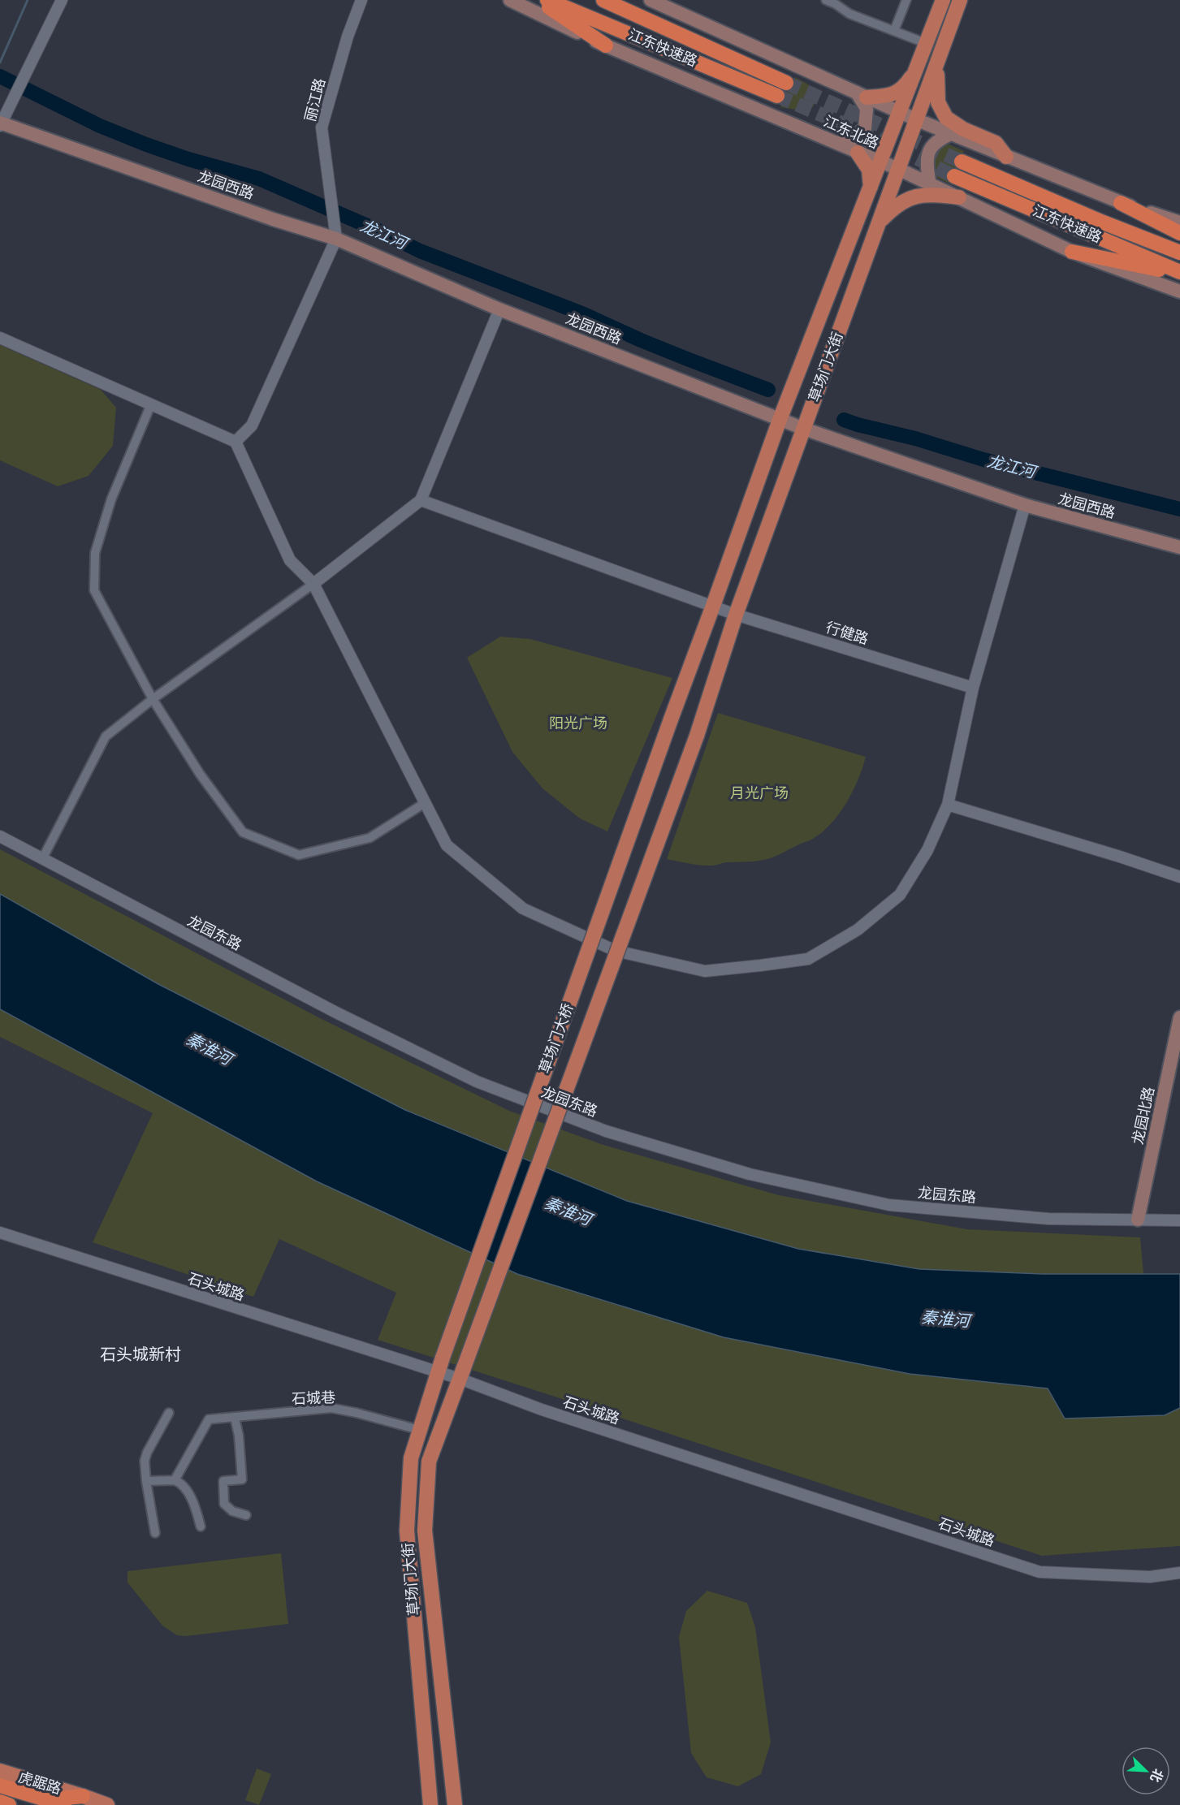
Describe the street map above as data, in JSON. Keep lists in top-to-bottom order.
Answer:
{
  "streets": {
    "highway": ["江东快速路"],
    "main road": [
      "江东北路",
      "龙园西路",
      "草场门大街",
      "草场门大桥",
      "龙园北路",
      "虎踞路"
    ],
    "street": [
      "丽江路",
      "行健路",
      "龙园东路",
      "石头城路",
      "石城巷"
    ]
  },
  "crossings": [
    ["丽江路", "龙园西路"],
    ["江东北路", "草场门大街"],
    ["龙园西路", "草场门大街"],
    ["草场门大街", "行健路"],
    ["草场门大街", "草场门大桥"],
    ["草场门大街", "石头城路"],
    ["草场门大街", "石城巷"],
    ["龙园东路", "龙园北路"],
    ["草场门大桥", "石头城路"]
  ],
  "districts": ["石头城新村"],
  "water": ["龙江河", "秦淮河"],
  "parks": ["阳光广场", "月光广场"],
  "north": "bottom right"
}
